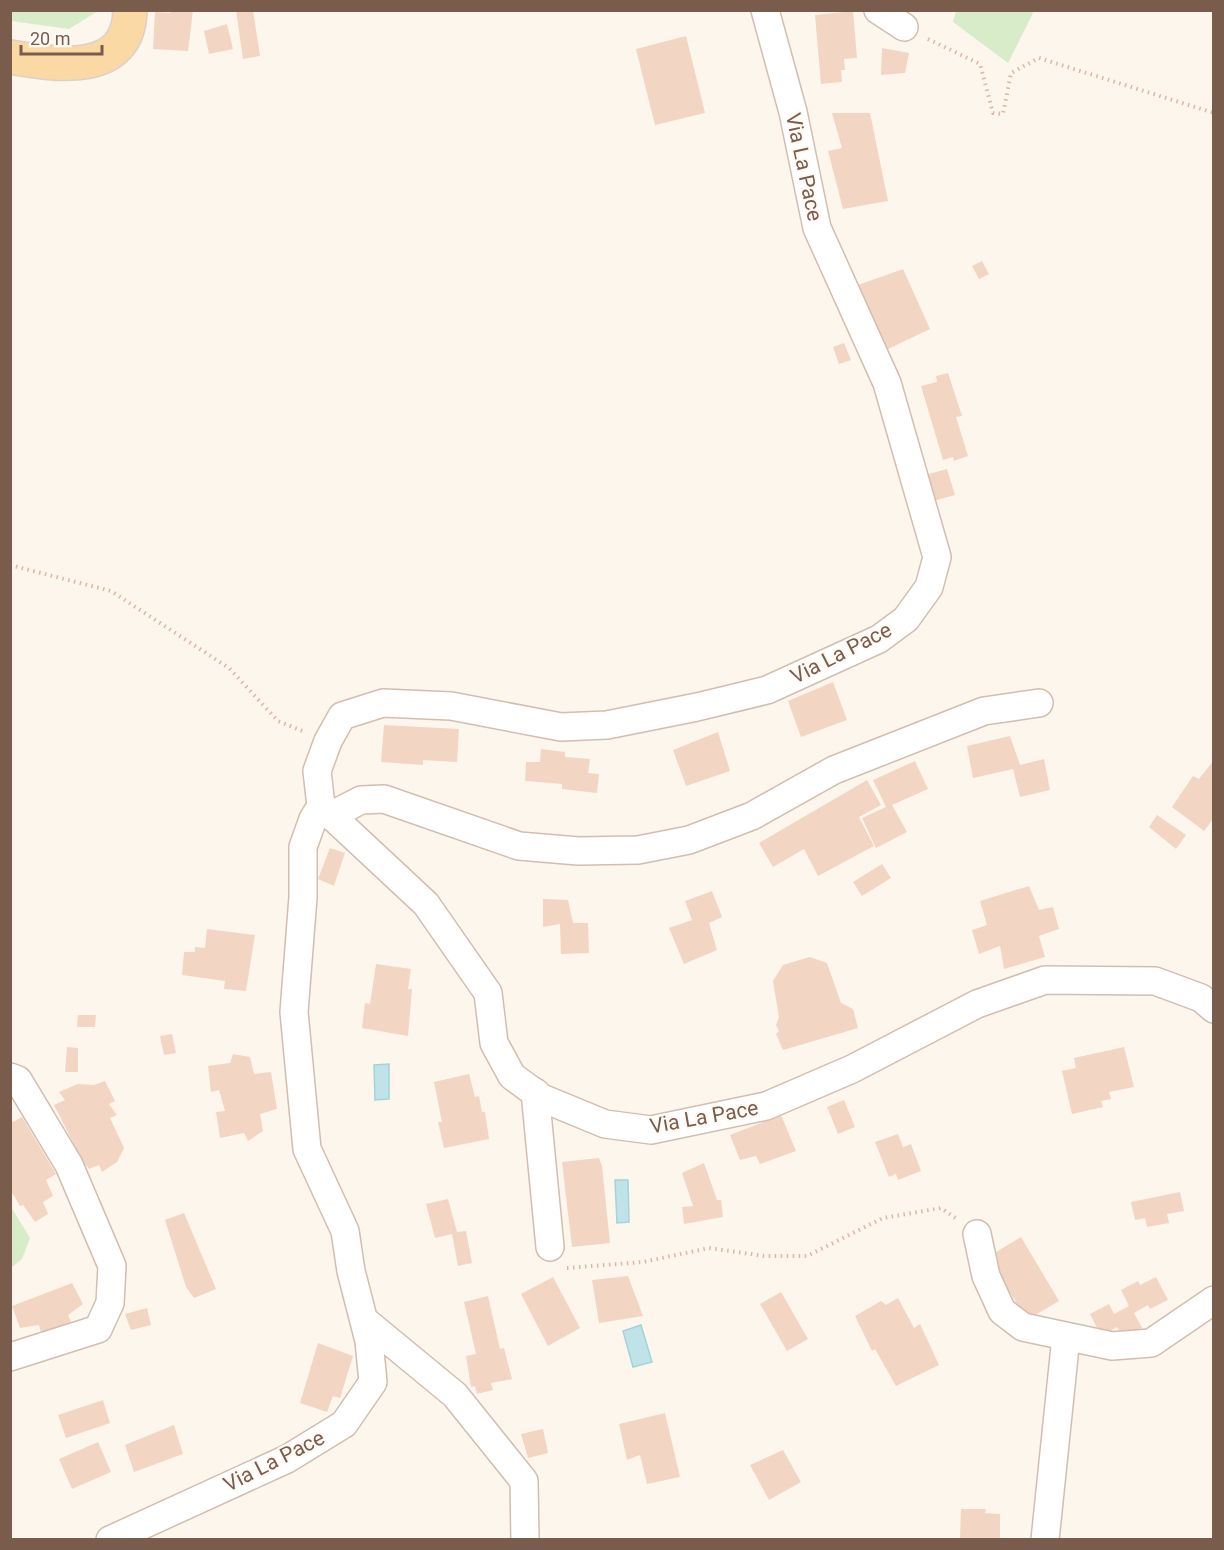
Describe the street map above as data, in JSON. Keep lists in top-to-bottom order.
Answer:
{
  "streets": {
    "street": ["Via La Pace"]
  },
  "scale_bar": "20 m"
}
